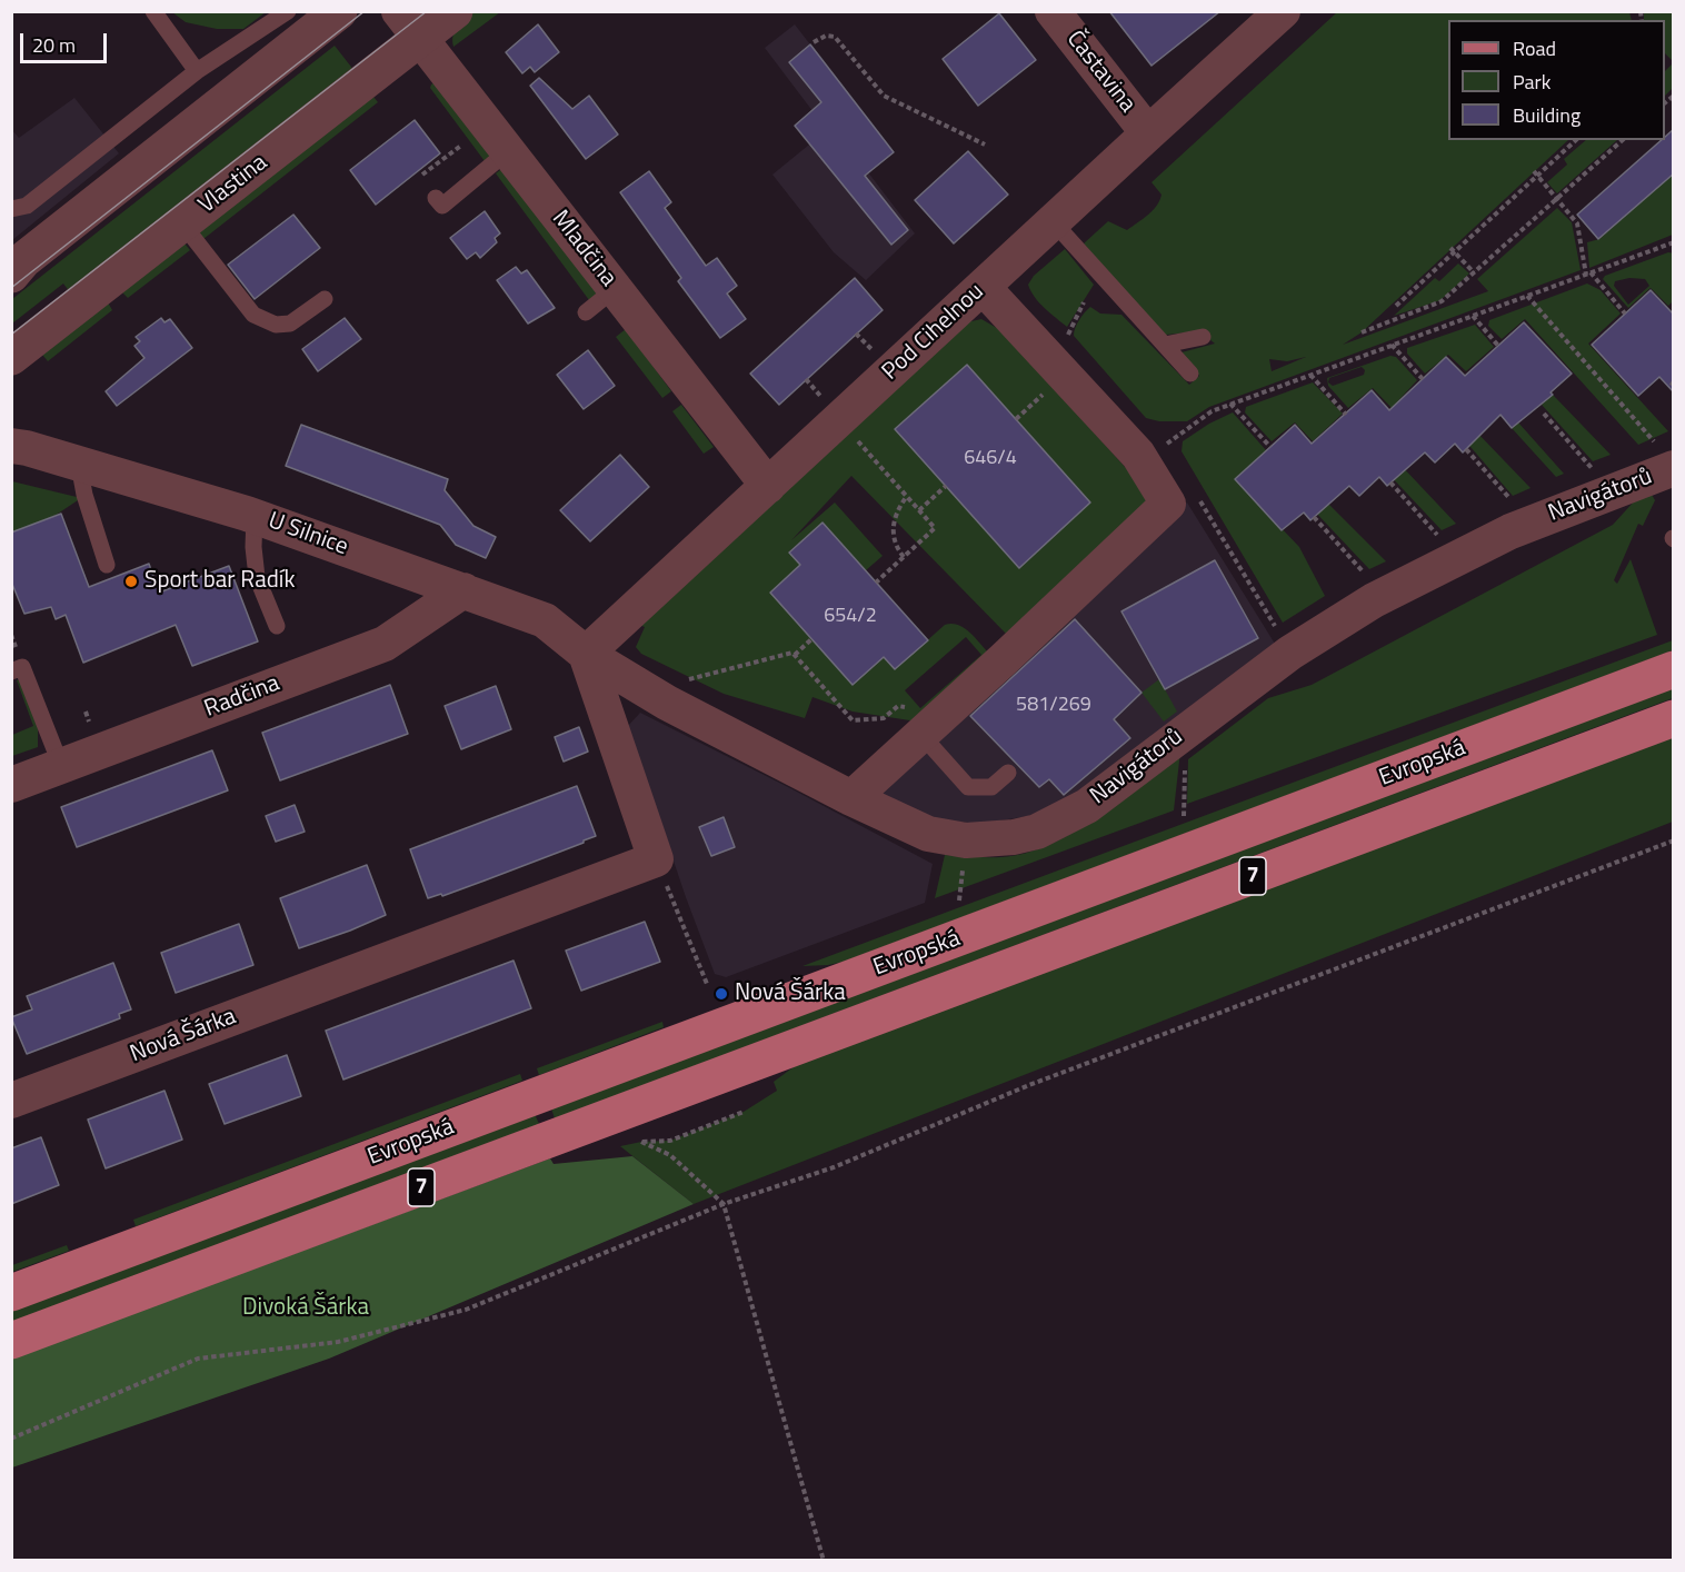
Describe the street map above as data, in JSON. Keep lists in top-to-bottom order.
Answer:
{
  "streets": {
    "main road": ["Evropská", "7"],
    "street": [
      "Častavina",
      "Vlastina",
      "Mladčina",
      "Pod Cihelnou",
      "Navigátorů",
      "U Silnice",
      "Radčina",
      "Nová Šárka"
    ]
  },
  "crossings": [
    ["Častavina", "Pod Cihelnou"],
    ["Vlastina", "Mladčina"],
    ["Mladčina", "Pod Cihelnou"],
    ["Pod Cihelnou", "Navigátorů"],
    ["Pod Cihelnou", "U Silnice"],
    ["Navigátorů", "U Silnice"],
    ["U Silnice", "Radčina"]
  ],
  "parks": ["Divoká Šárka"],
  "places": ["Sport bar Radík", "Nová Šárka"],
  "house_numbers": ["646/4", "654/2", "581/269"],
  "legend": ["Road", "Park", "Building"],
  "scale_bar": "20 m"
}
